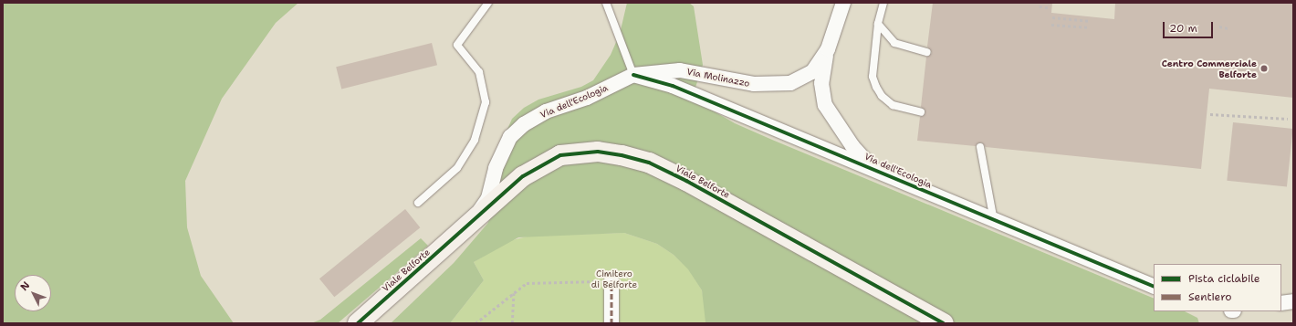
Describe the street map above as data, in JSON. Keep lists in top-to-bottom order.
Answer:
{
  "streets": {
    "main road": ["Viale Belforte"],
    "street": ["Via Molinazzo", "Via dell'Ecologia"]
  },
  "crossings": [
    ["Via Molinazzo", "Via dell'Ecologia"],
    ["Via dell'Ecologia", "Viale Belforte"]
  ],
  "parks": ["Cimitero di Belforte"],
  "places": ["Centro Commerciale Belforte"],
  "legend": ["Pista ciclabile", "Sentiero"],
  "scale_bar": "20 m",
  "north": "top left"
}
